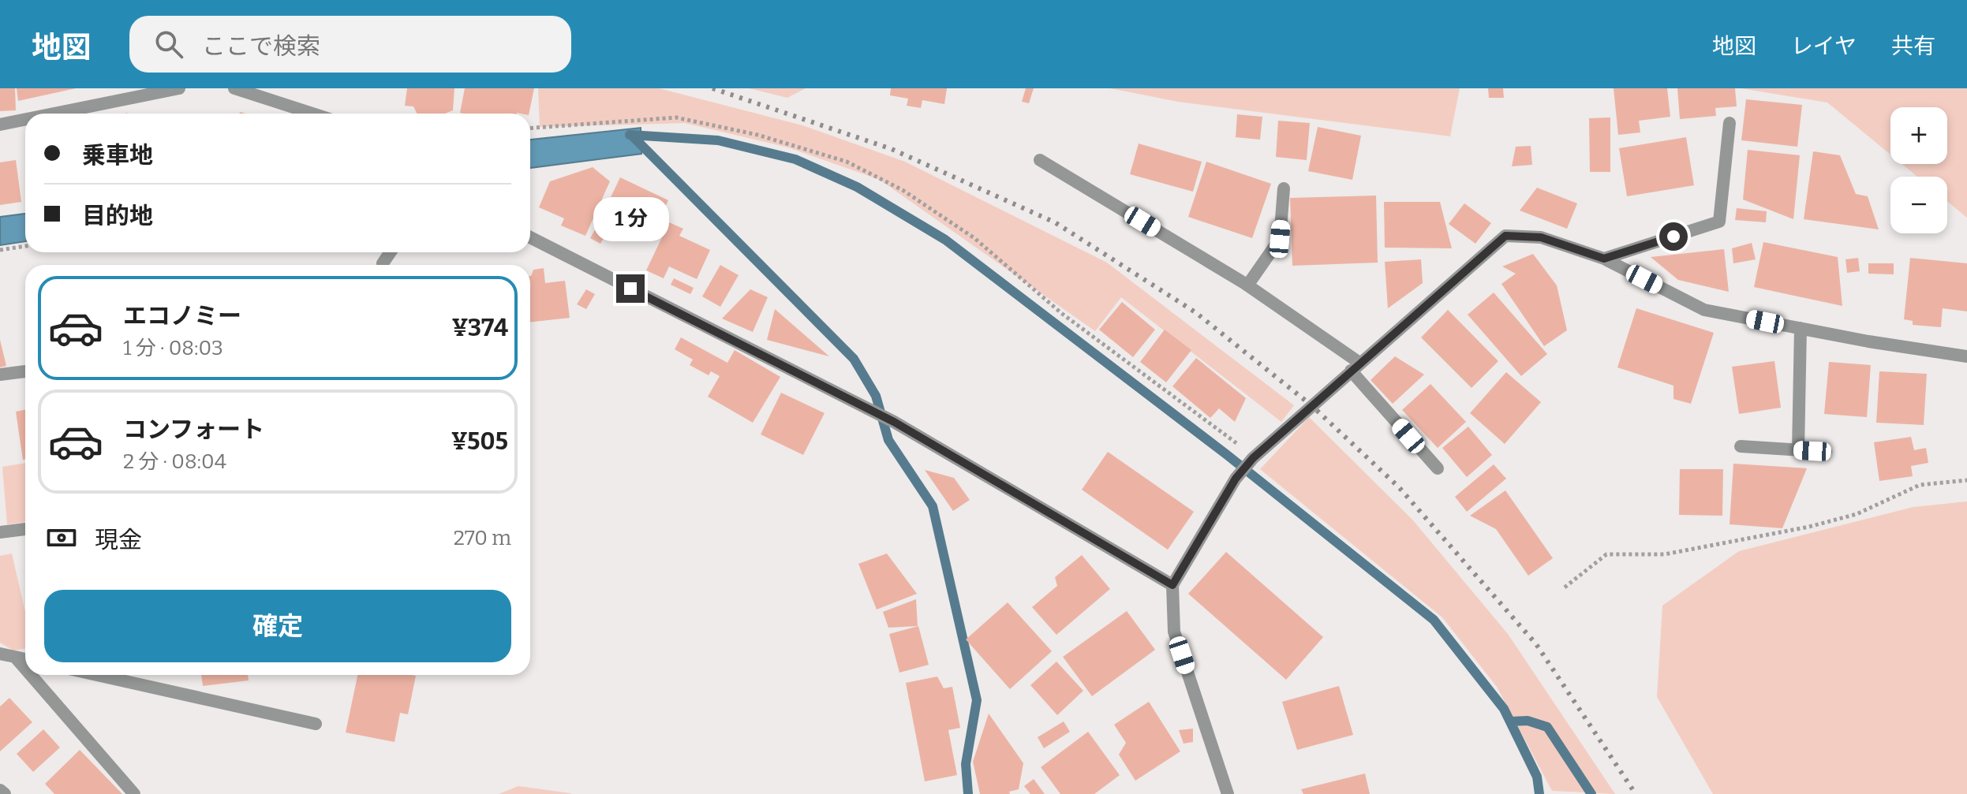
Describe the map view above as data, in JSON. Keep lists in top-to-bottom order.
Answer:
{
  "page": {
    "header": "地図",
    "search": "ここで検索",
    "nav": ["地図", "レイヤ", "共有"],
    "map_buttons": ["+", "−"],
    "banner": ["乗車地", "目的地"],
    "bubble": "1 分",
    "list": [
      {
        "name": "エコノミー",
        "note": "1 分 · 08:03",
        "value": "¥374"
      },
      {
        "name": "コンフォート",
        "note": "2 分 · 08:04",
        "value": "¥505"
      }
    ],
    "pay": ["現金", "270 m"],
    "buttons": "確定"
  }
}
